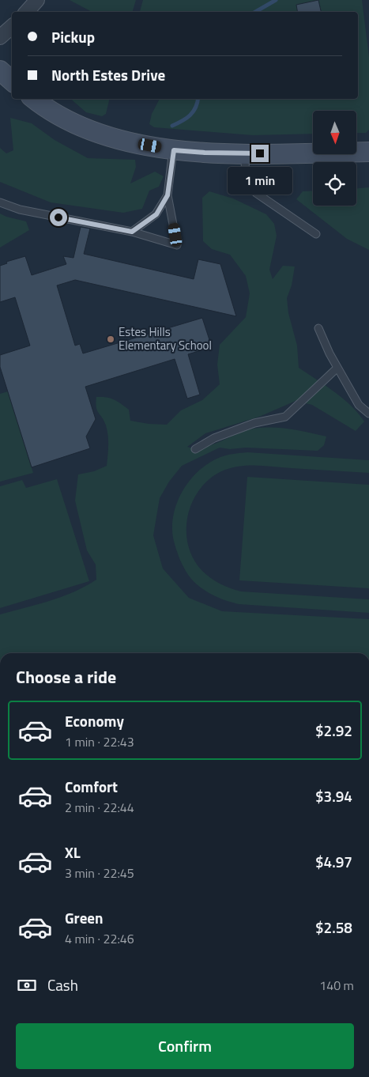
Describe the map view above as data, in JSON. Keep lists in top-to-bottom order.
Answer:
{
  "places": ["Estes Hills Elementary School"],
  "north": "bottom",
  "page": {
    "banner": ["Pickup", "North Estes Drive"],
    "bubble": "1 min",
    "heading": "Choose a ride",
    "list": [
      {
        "name": "Economy",
        "note": "1 min · 22:43",
        "value": "$2.92"
      },
      {
        "name": "Comfort",
        "note": "2 min · 22:44",
        "value": "$3.94"
      },
      {
        "name": "XL",
        "note": "3 min · 22:45",
        "value": "$4.97"
      },
      {
        "name": "Green",
        "note": "4 min · 22:46",
        "value": "$2.58"
      }
    ],
    "pay": ["Cash", "140 m"],
    "buttons": "Confirm"
  }
}
